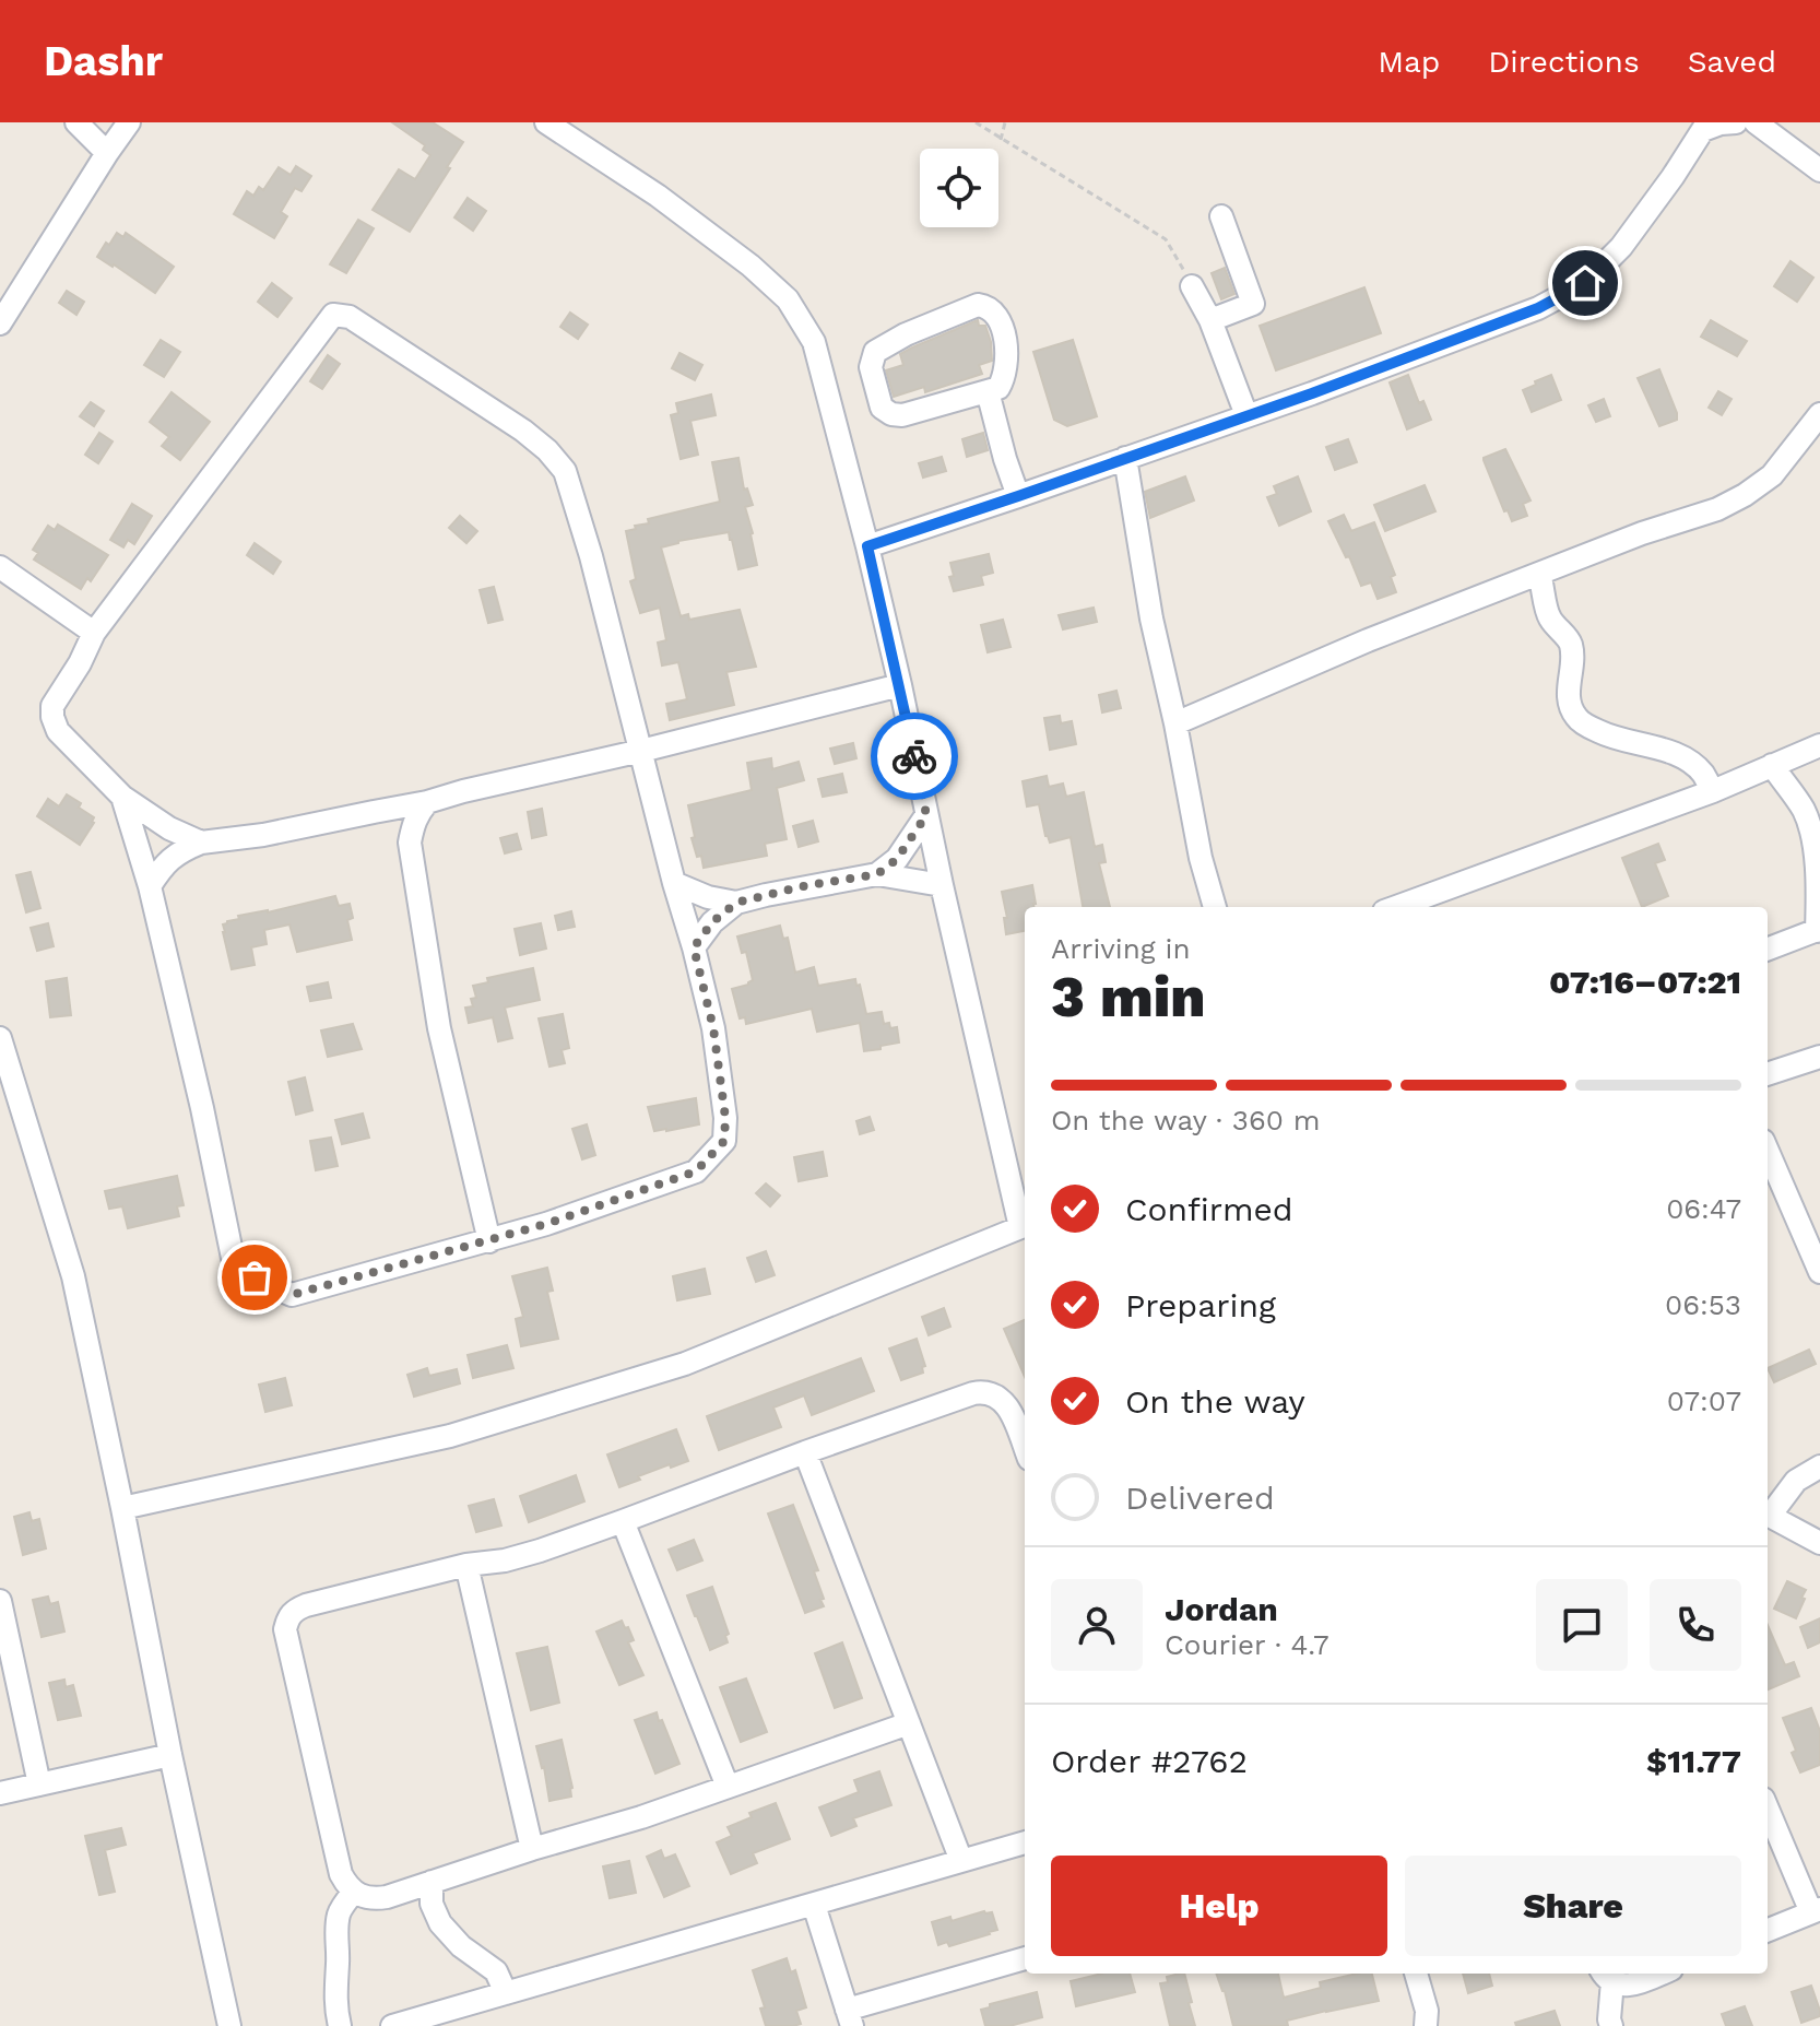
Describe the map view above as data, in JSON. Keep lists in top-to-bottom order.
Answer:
{
  "page": {
    "header": "Dashr",
    "nav": ["Map", "Directions", "Saved"],
    "heading": ["3 min", "Arriving in", "07:16–07:21"],
    "panel": [
      "Jordan",
      "Courier · 4.7",
      "Order #2762",
      "$11.77"
    ],
    "bar": "On the way · 360 m",
    "list": [
      ["Confirmed", "06:47"],
      ["Preparing", "06:53"],
      ["On the way", "07:07"],
      "Delivered"
    ],
    "buttons": ["Help", "Share"]
  }
}
